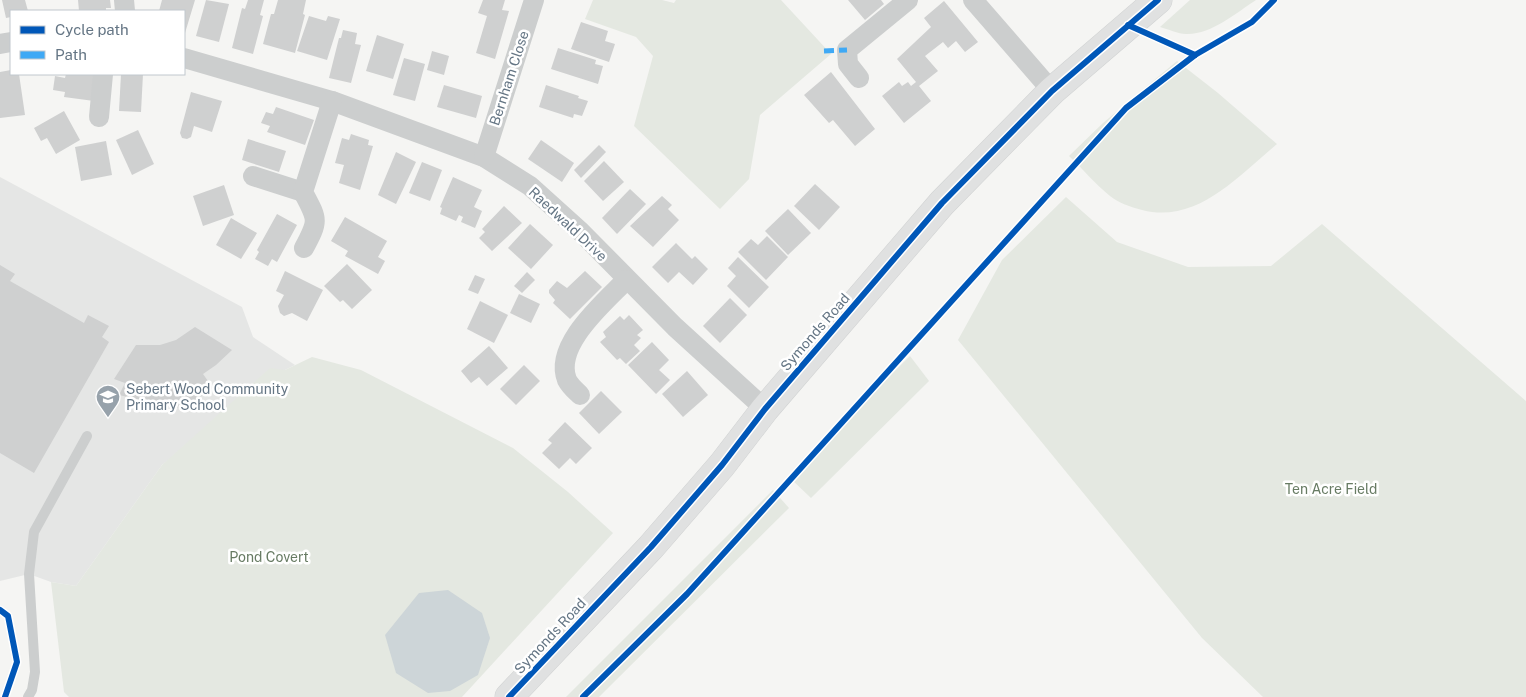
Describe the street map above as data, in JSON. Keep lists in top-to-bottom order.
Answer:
{
  "streets": {
    "street": ["Bernham Close", "Raedwald Drive", "Symonds Road"]
  },
  "crossings": [
    ["Bernham Close", "Raedwald Drive"],
    ["Raedwald Drive", "Symonds Road"]
  ],
  "parks": ["Ten Acre Field", "Pond Covert"],
  "places": {
    "school or university": ["Sebert Wood Community Primary School"]
  },
  "legend": ["Cycle path", "Path"]
}
